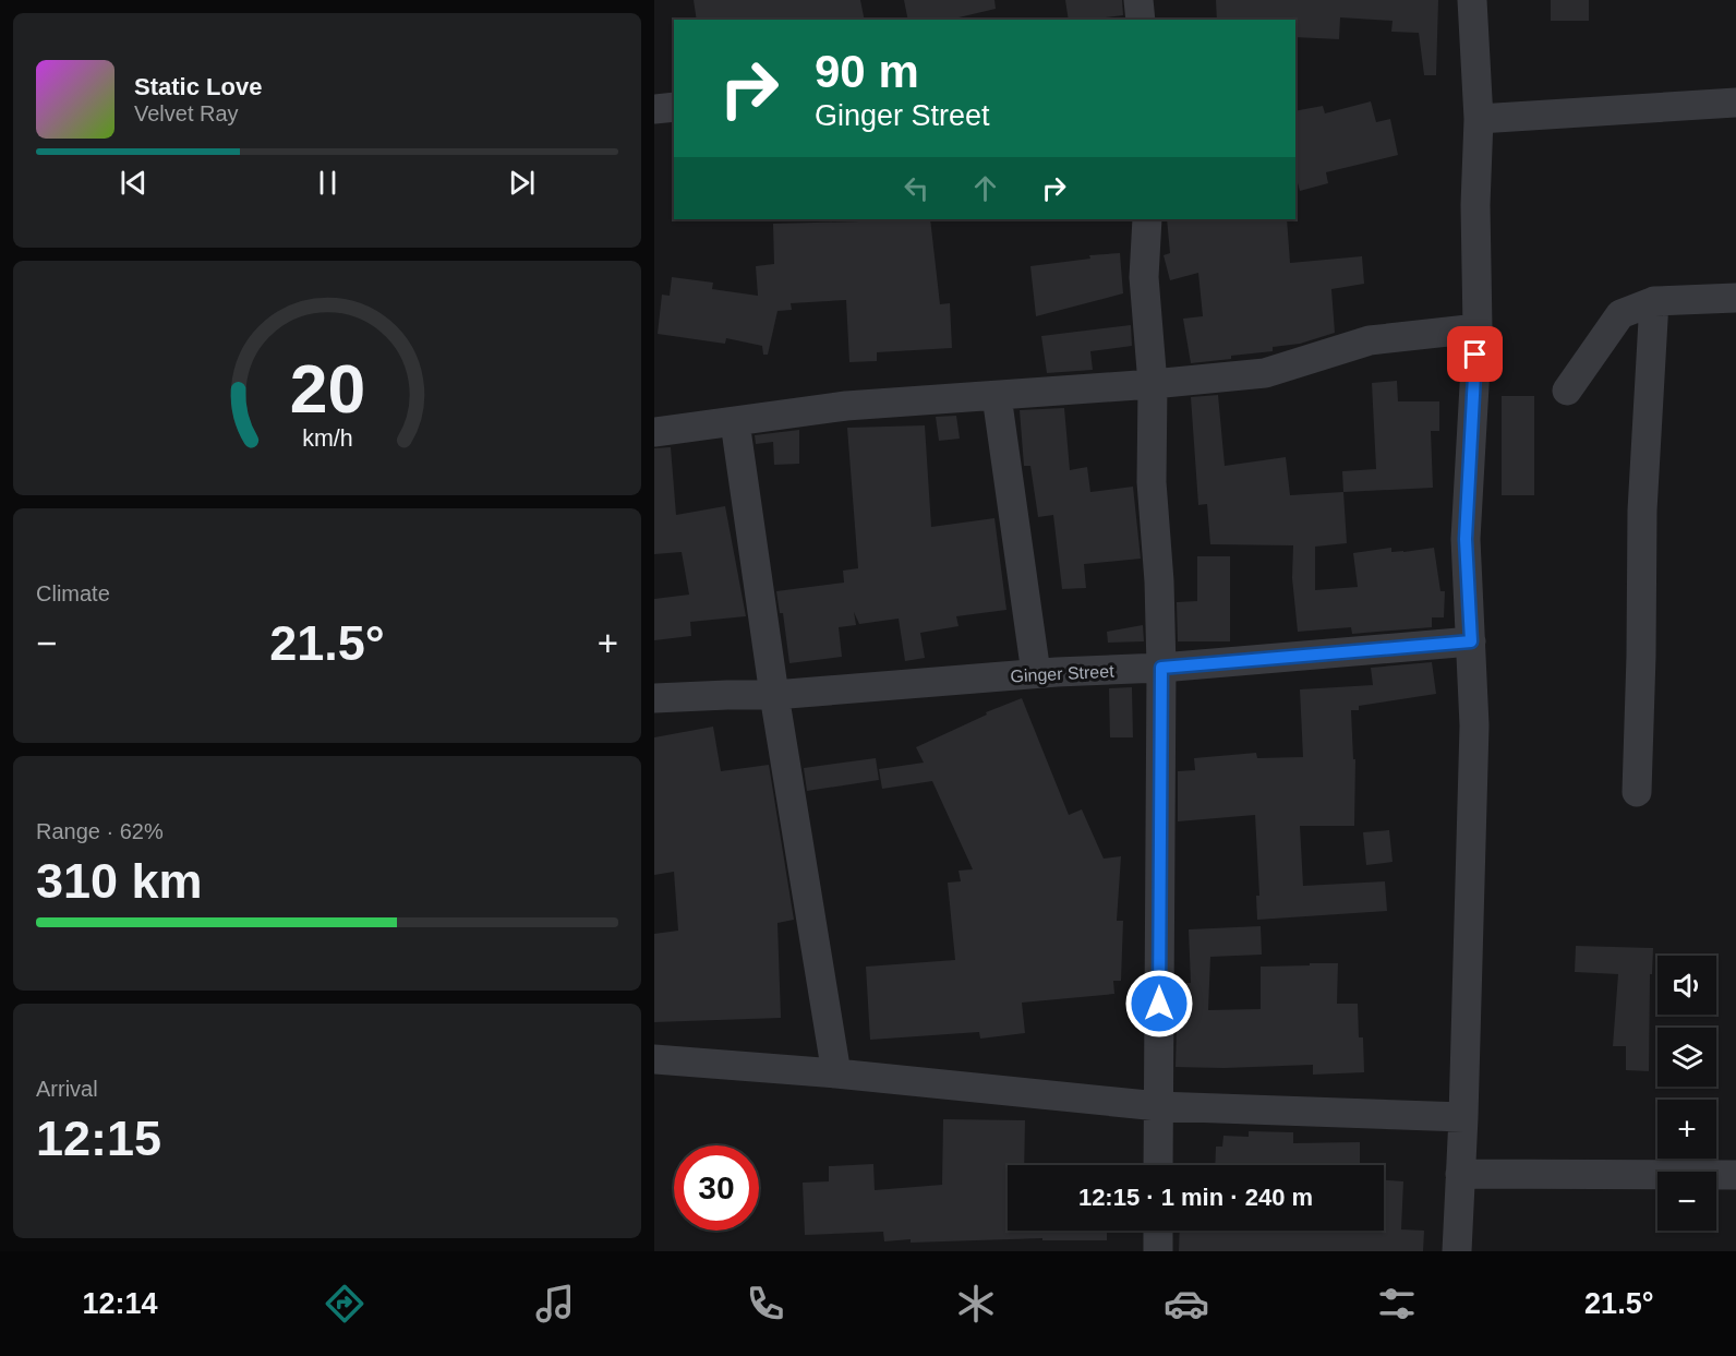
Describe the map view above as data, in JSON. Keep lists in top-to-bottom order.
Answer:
{
  "streets": {
    "street": ["Ginger Street"]
  },
  "page": {
    "turn": ["90 m", "Ginger Street"],
    "song": ["Static Love", "Velvet Ray"],
    "tile": [
      "Climate",
      ["Range · 62%", "310 km"],
      ["Arrival", "12:15"]
    ],
    "heat": ["−", "21.5°", "+"],
    "map_buttons": ["+", "−"],
    "limit": "30",
    "trip": "12:15 · 1 min · 240 m",
    "tabs": ["12:14", "21.5°"],
    "gauge": ["20", "km/h"]
  }
}
